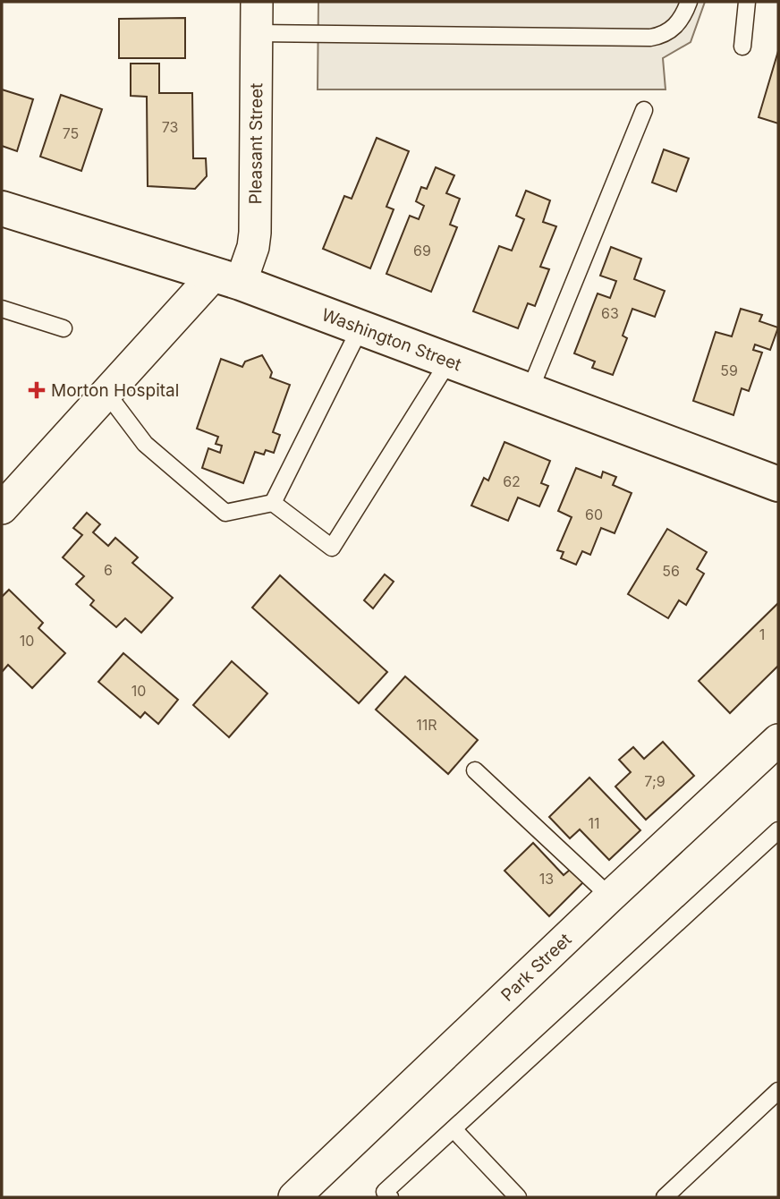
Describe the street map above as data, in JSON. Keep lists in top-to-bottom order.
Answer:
{
  "streets": {
    "main road": ["Washington Street"],
    "street": ["Pleasant Street", "Park Street"]
  },
  "crossings": [
    ["Pleasant Street", "Washington Street"]
  ],
  "places": {
    "health": ["Morton Hospital"]
  },
  "house_numbers": [
    "73",
    "75",
    "69",
    "63",
    "59",
    "62",
    "60",
    "6",
    "56",
    "1",
    "10",
    "10",
    "11R",
    "7;9",
    "11",
    "13"
  ]
}
